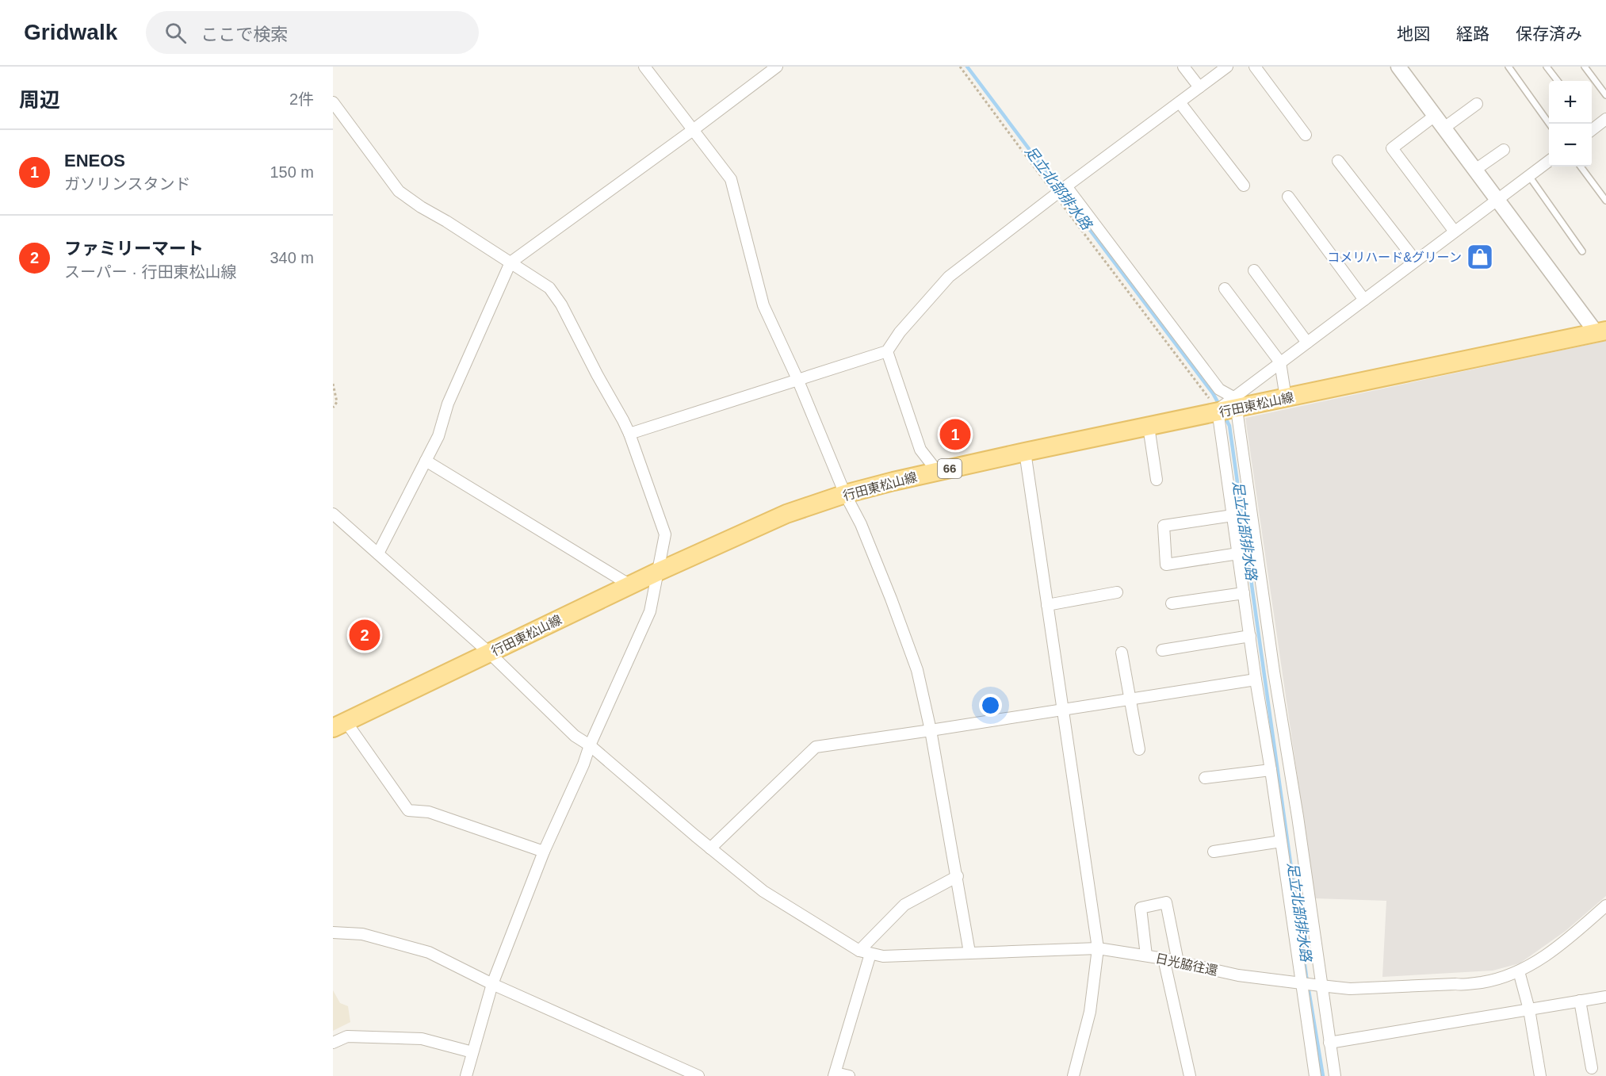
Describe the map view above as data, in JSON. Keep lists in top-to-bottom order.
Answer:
{
  "streets": {
    "main road": ["行田東松山線", "66"],
    "street": ["日光脇往還"]
  },
  "crossings": [
    ["行田東松山線", "日光脇往還"]
  ],
  "water": ["足立北部排水路"],
  "places": {
    "shop": ["コメリハード&グリーン"]
  },
  "page": {
    "header": "Gridwalk",
    "search": "ここで検索",
    "nav": ["地図", "経路", "保存済み"],
    "heading": ["周辺", "2件"],
    "map_buttons": ["+", "−"],
    "list": [
      {
        "mark": "1",
        "name": "ENEOS",
        "note": "ガソリンスタンド",
        "value": "150 m"
      },
      {
        "mark": "2",
        "name": "ファミリーマート",
        "note": "スーパー · 行田東松山線",
        "value": "340 m"
      }
    ],
    "pins": ["1", "2"]
  }
}
